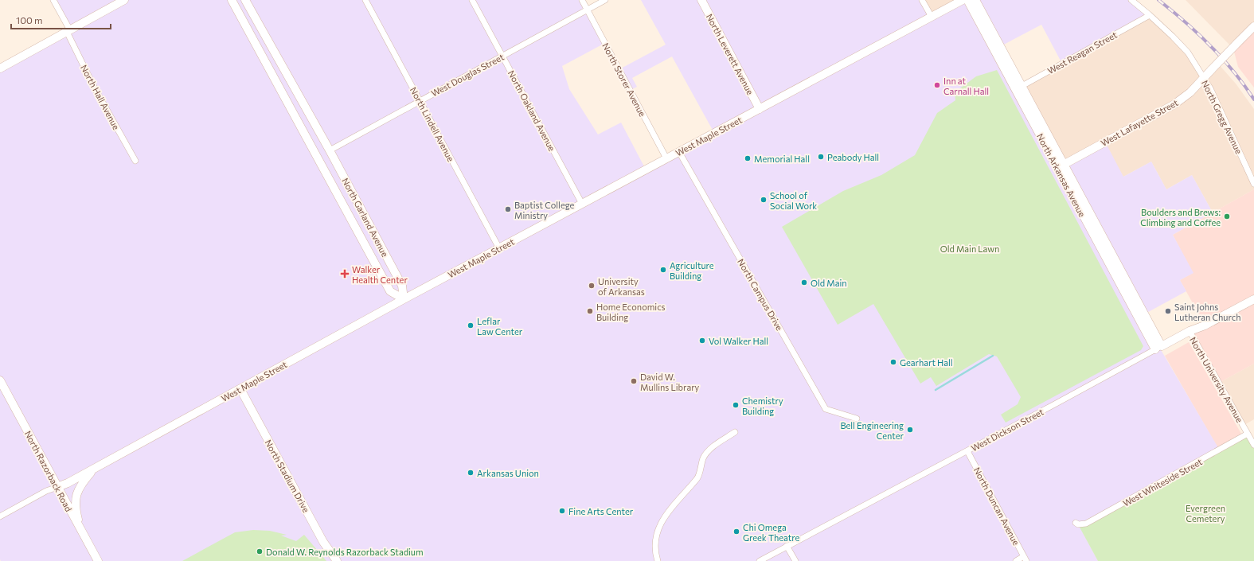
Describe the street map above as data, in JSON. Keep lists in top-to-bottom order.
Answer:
{
  "streets": {
    "street": [
      "West Reagan Street",
      "North Leverett Avenue",
      "West Douglas Street",
      "North Storer Avenue",
      "North Hall Avenue",
      "North Oakland Avenue",
      "North Gregg Avenue",
      "West Lafayette Street",
      "North Lindell Avenue",
      "West Maple Street",
      "North Arkansas Avenue",
      "North Garland Avenue",
      "North Campus Drive",
      "North University Avenue",
      "West Dickson Street",
      "North Razorback Road",
      "North Stadium Drive",
      "West Whiteside Street",
      "North Duncan Avenue"
    ]
  },
  "crossings": [
    ["West Reagan Street", "North Gregg Avenue"],
    ["West Reagan Street", "North Arkansas Avenue"],
    ["North Leverett Avenue", "West Maple Street"],
    ["West Douglas Street", "North Storer Avenue"],
    ["West Douglas Street", "North Oakland Avenue"],
    ["West Douglas Street", "North Lindell Avenue"],
    ["West Douglas Street", "North Garland Avenue"],
    ["North Storer Avenue", "West Maple Street"],
    ["North Oakland Avenue", "West Maple Street"],
    ["North Gregg Avenue", "West Lafayette Street"],
    ["West Lafayette Street", "North Arkansas Avenue"],
    ["North Lindell Avenue", "West Maple Street"],
    ["West Maple Street", "North Garland Avenue"],
    ["West Maple Street", "North Campus Drive"],
    ["West Maple Street", "North Razorback Road"],
    ["West Maple Street", "North Stadium Drive"],
    ["North Arkansas Avenue", "West Dickson Street"],
    ["North University Avenue", "West Dickson Street"],
    ["North University Avenue", "West Whiteside Street"],
    ["West Dickson Street", "North Duncan Avenue"]
  ],
  "parks": ["Old Main Lawn", "Evergreen Cemetery"],
  "places": {
    "other": [
      "Inn at Carnall Hall",
      "Peabody Hall",
      "Memorial Hall",
      "School of Social Work",
      "Baptist College Ministry",
      "Boulders and Brews: Climbing and Coffee",
      "Agriculture Building",
      "Old Main",
      "University of Arkansas",
      "Home Economics Building",
      "Saint Johns Lutheran Church",
      "Leflar Law Center",
      "Vol Walker Hall",
      "Gearhart Hall",
      "David W. Mullins Library",
      "Chemistry Building",
      "Bell Engineering Center",
      "Arkansas Union",
      "Fine Arts Center",
      "Chi Omega Greek Theatre",
      "Donald W. Reynolds Razorback Stadium"
    ],
    "health": ["Walker Health Center"]
  },
  "scale_bar": "100 m"
}
